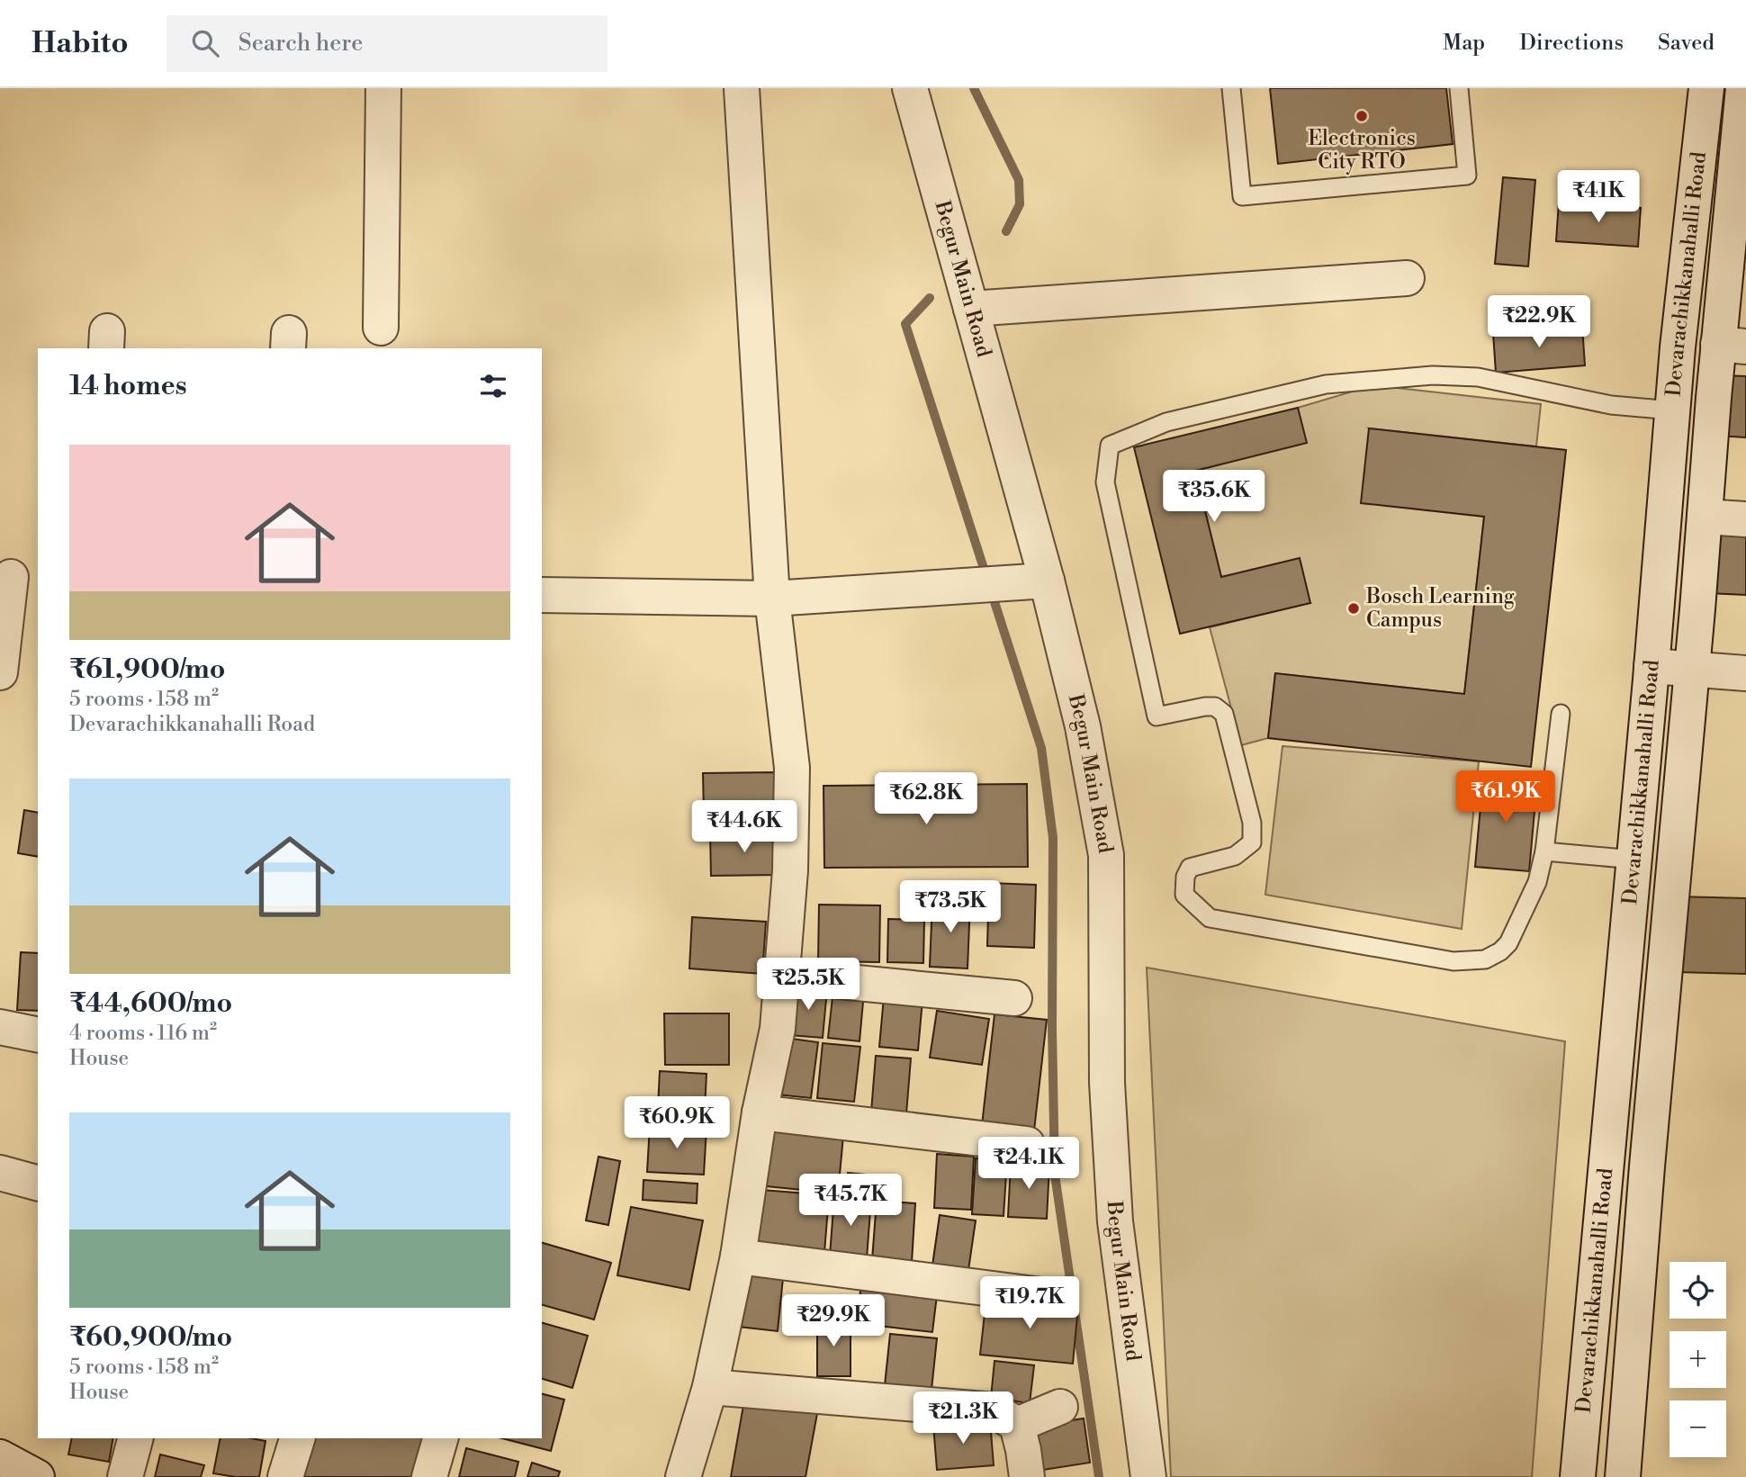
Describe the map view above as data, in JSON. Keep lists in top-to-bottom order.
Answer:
{
  "streets": {
    "street": ["Devarachikkanahalli Road", "Begur Main Road"]
  },
  "places": ["Electronics City RTO", "Bosch Learning Campus"],
  "page": {
    "header": "Habito",
    "search": "Search here",
    "nav": ["Map", "Directions", "Saved"],
    "price": [
      "₹41K",
      "₹22.9K",
      "₹35.6K",
      "₹61.9K",
      "₹62.8K",
      "₹44.6K",
      "₹73.5K",
      "₹25.5K",
      "₹60.9K",
      "₹24.1K",
      "₹45.7K",
      "₹19.7K",
      "₹29.9K",
      "₹21.3K"
    ],
    "heading": "14 homes",
    "list": [
      {
        "name": "₹61,900/mo",
        "note": "5 rooms · 158 m² · Devarachikkanahalli Road"
      },
      {
        "name": "₹44,600/mo",
        "note": "4 rooms · 116 m² · House"
      },
      {
        "name": "₹60,900/mo",
        "note": "5 rooms · 158 m² · House"
      }
    ],
    "map_buttons": ["+", "−"]
  }
}
